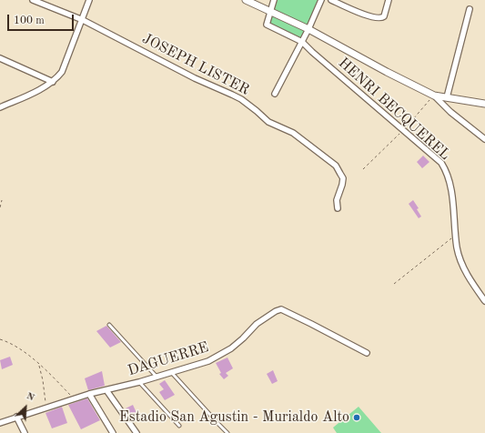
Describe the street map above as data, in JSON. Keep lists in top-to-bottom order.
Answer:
{
  "streets": {
    "street": ["JOSEPH LISTER", "HENRI BECQUEREL", "DAGUERRE"]
  },
  "places": ["Estadio San Agustin - Murialdo Alto"],
  "scale_bar": "100 m",
  "north": "top right"
}
